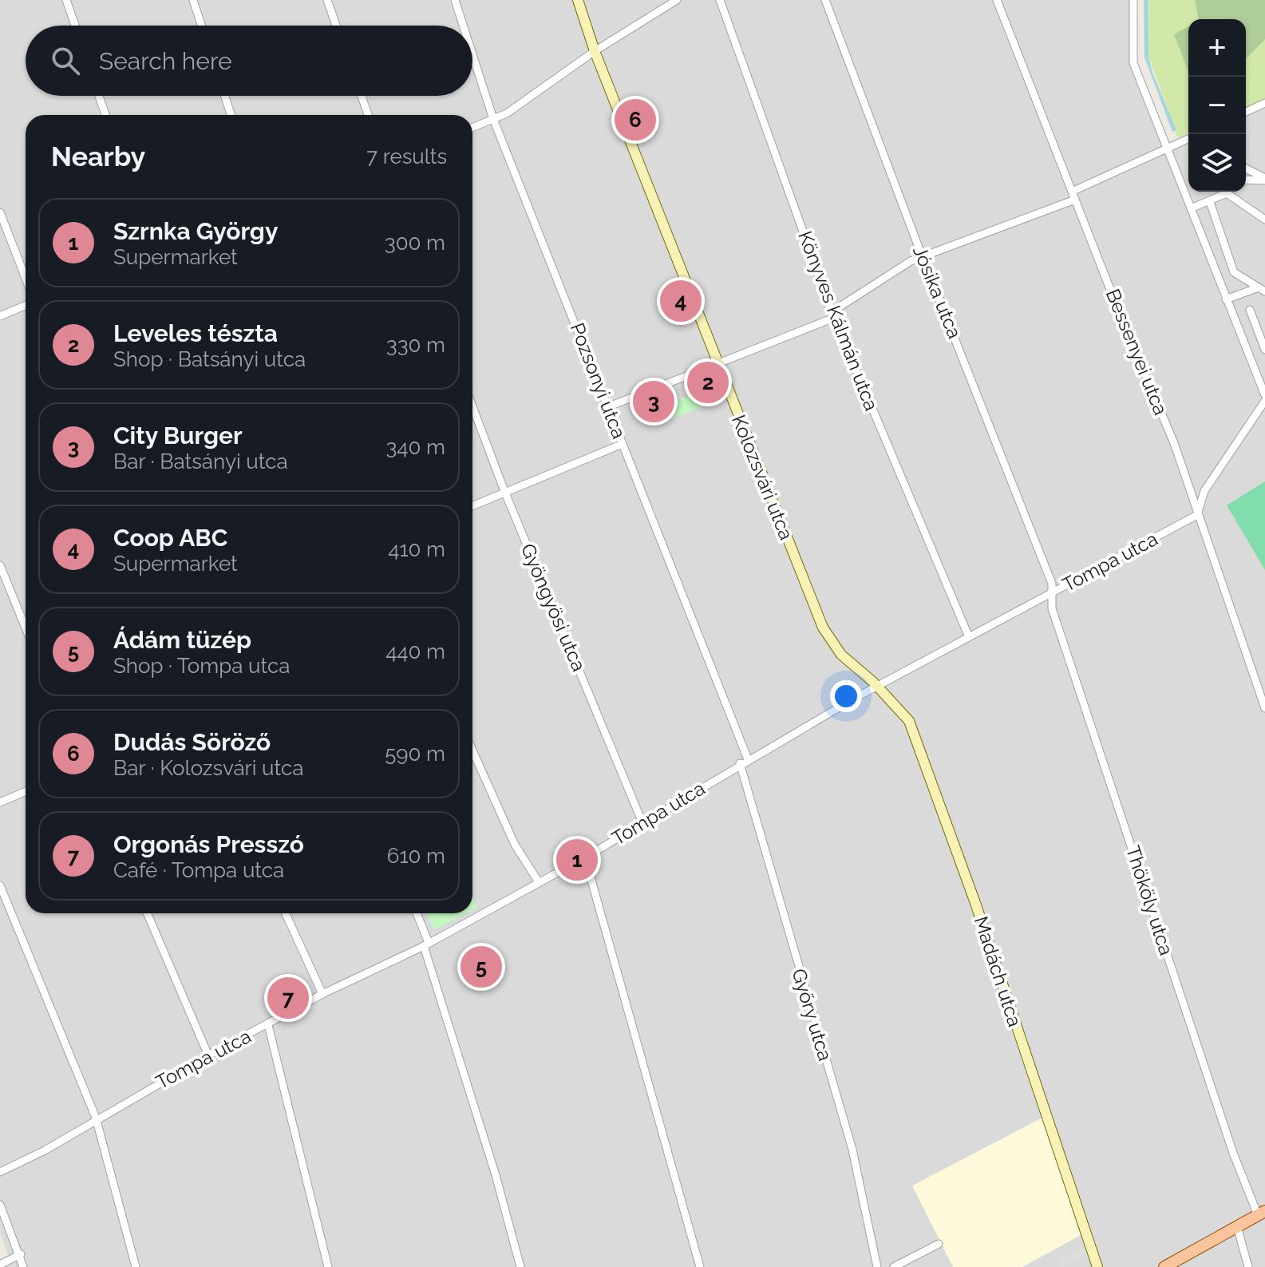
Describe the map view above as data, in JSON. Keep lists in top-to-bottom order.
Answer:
{
  "streets": {
    "street": [
      "Jósika utca",
      "Könyves Kálmán utca",
      "Bessenyei utca",
      "Pozsonyi utca",
      "Kolozsvári utca",
      "Tompa utca",
      "Gyöngyösi utca",
      "Thököly utca",
      "Madách utca",
      "Győry utca"
    ]
  },
  "crossings": [
    ["Jósika utca", "Thököly utca"],
    ["Könyves Kálmán utca", "Tompa utca"],
    ["Bessenyei utca", "Tompa utca"],
    ["Pozsonyi utca", "Tompa utca"],
    ["Kolozsvári utca", "Tompa utca"],
    ["Kolozsvári utca", "Madách utca"],
    ["Tompa utca", "Gyöngyösi utca"],
    ["Tompa utca", "Thököly utca"],
    ["Tompa utca", "Madách utca"],
    ["Tompa utca", "Győry utca"]
  ],
  "page": {
    "map_buttons": ["+", "−"],
    "search": "Search here",
    "pins": [
      "6",
      "4",
      "2",
      "3",
      "1",
      "5",
      "7"
    ],
    "heading": ["Nearby", "7 results"],
    "list": [
      {
        "mark": "1",
        "name": "Szrnka György",
        "note": "Supermarket",
        "value": "300 m"
      },
      {
        "mark": "2",
        "name": "Leveles tészta",
        "note": "Shop · Batsányi utca",
        "value": "330 m"
      },
      {
        "mark": "3",
        "name": "City Burger",
        "note": "Bar · Batsányi utca",
        "value": "340 m"
      },
      {
        "mark": "4",
        "name": "Coop ABC",
        "note": "Supermarket",
        "value": "410 m"
      },
      {
        "mark": "5",
        "name": "Ádám tüzép",
        "note": "Shop · Tompa utca",
        "value": "440 m"
      },
      {
        "mark": "6",
        "name": "Dudás Söröző",
        "note": "Bar · Kolozsvári utca",
        "value": "590 m"
      },
      {
        "mark": "7",
        "name": "Orgonás Presszó",
        "note": "Café · Tompa utca",
        "value": "610 m"
      }
    ]
  }
}
